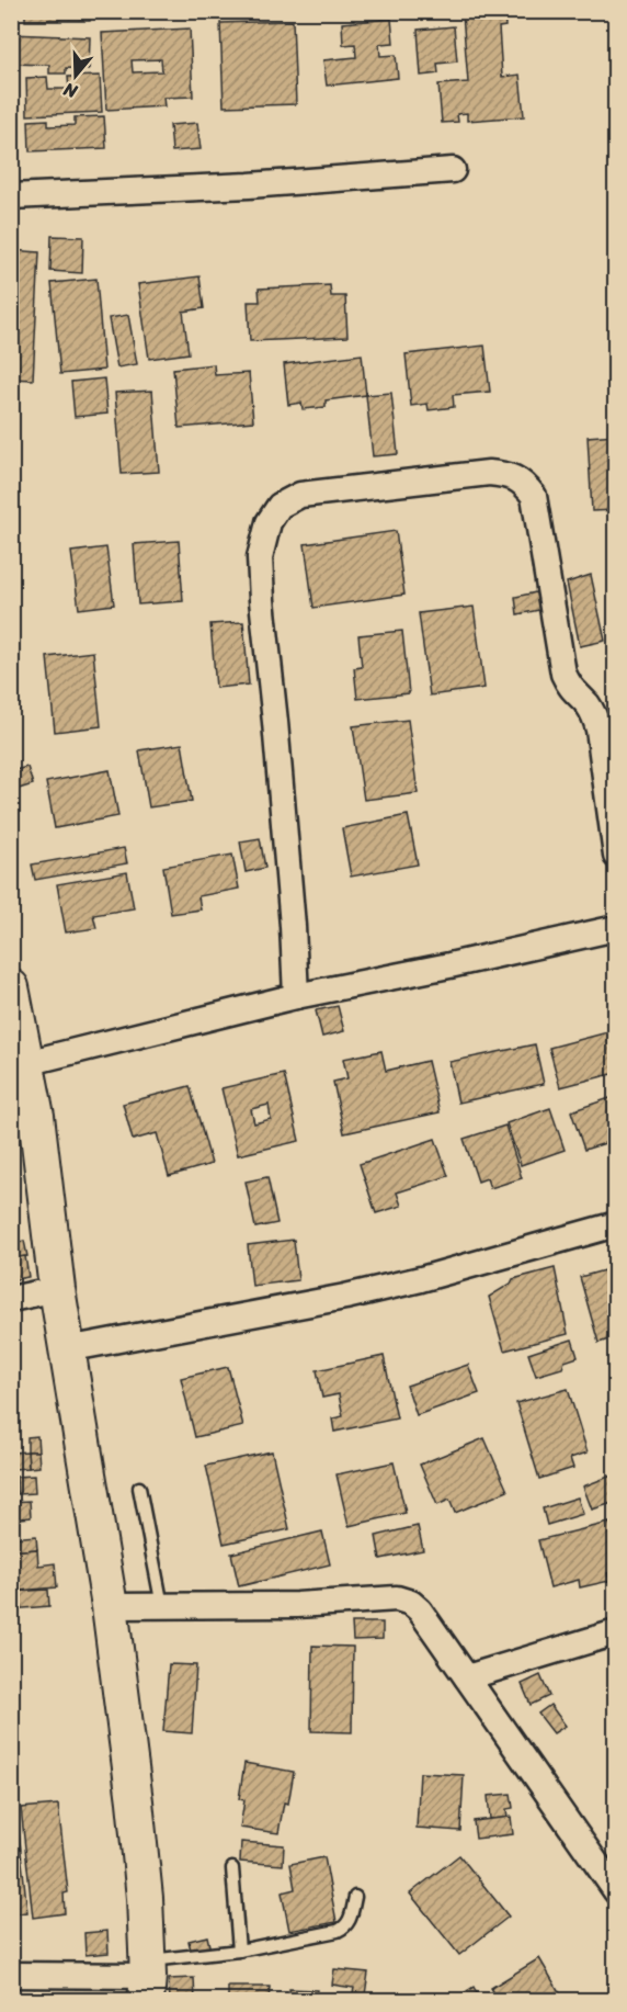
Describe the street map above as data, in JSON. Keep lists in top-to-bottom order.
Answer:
{
  "north": "bottom"
}
